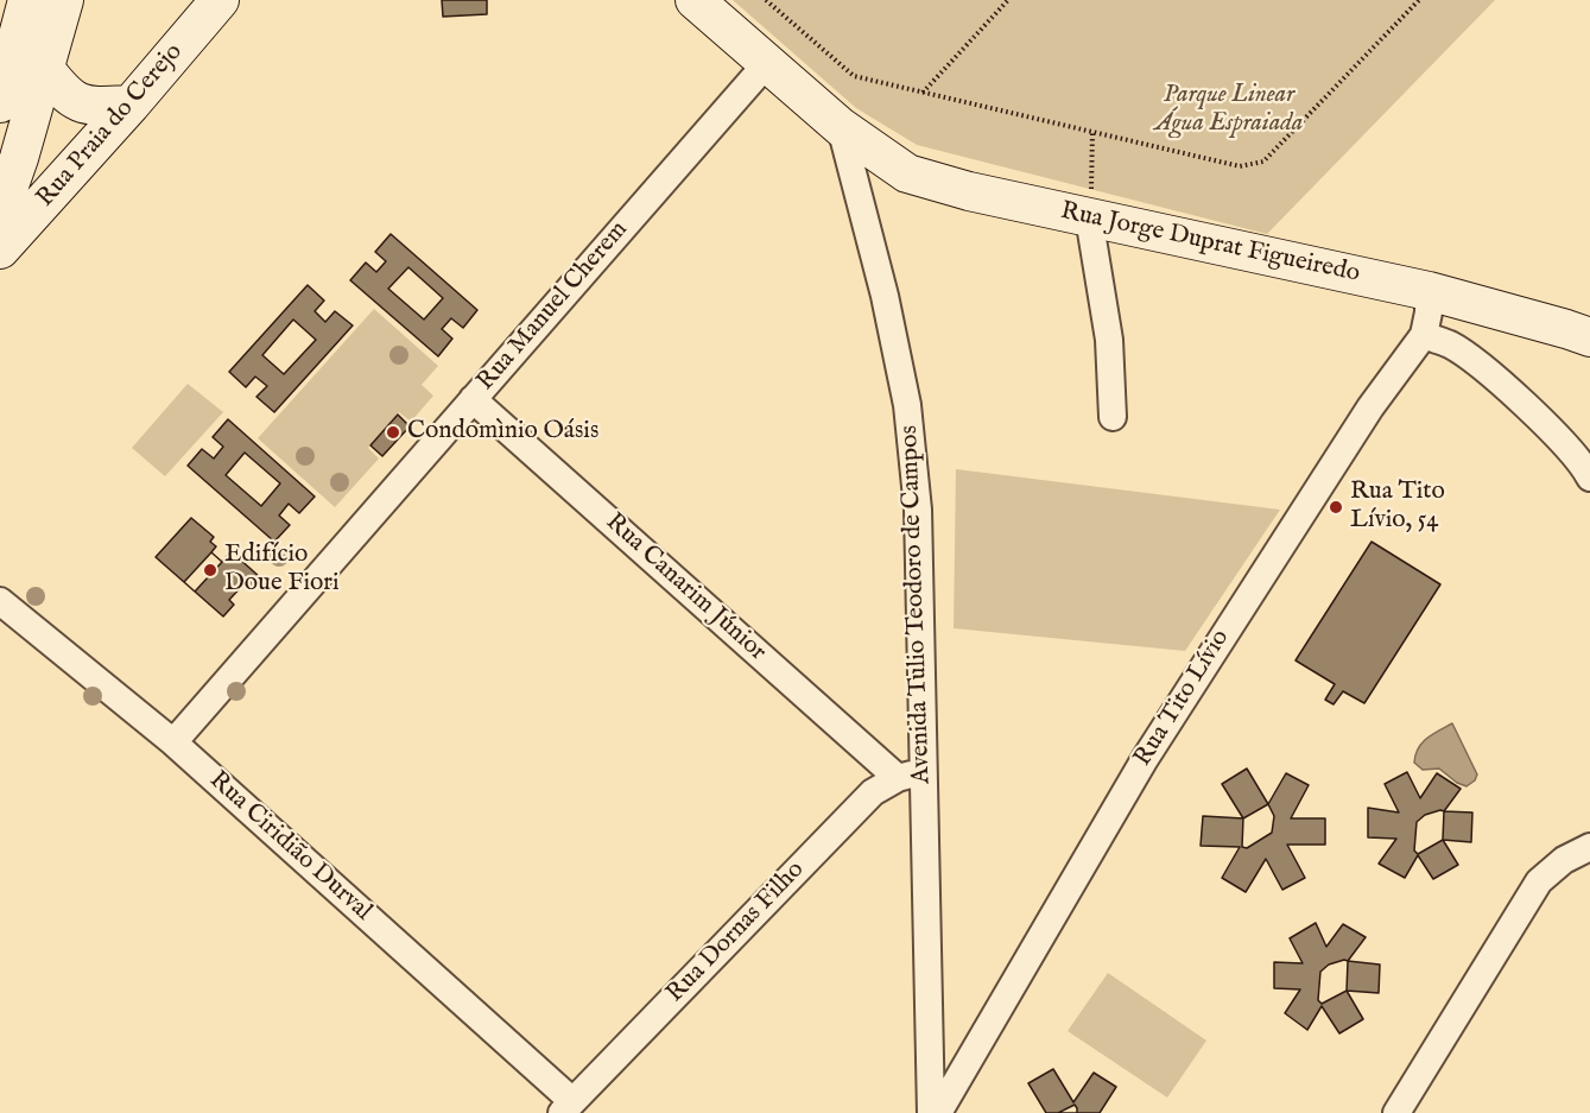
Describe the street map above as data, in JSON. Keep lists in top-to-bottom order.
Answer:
{
  "streets": {
    "street": [
      "Rua Praia do Cerejo",
      "Rua Jorge Duprat Figueiredo",
      "Rua Manuel Cherem",
      "Rua Canarim Júnior",
      "Avenida Tulio Teodoro de Campos",
      "Rua Tito Lívio",
      "Rua Ciridião Durval",
      "Rua Dornas Filho"
    ]
  },
  "crossings": [
    ["Rua Jorge Duprat Figueiredo", "Avenida Tulio Teodoro de Campos"],
    ["Rua Jorge Duprat Figueiredo", "Rua Tito Lívio"],
    ["Rua Manuel Cherem", "Rua Canarim Júnior"],
    ["Rua Manuel Cherem", "Rua Ciridião Durval"],
    ["Rua Canarim Júnior", "Rua Dornas Filho"],
    ["Avenida Tulio Teodoro de Campos", "Rua Dornas Filho"],
    ["Rua Ciridião Durval", "Rua Dornas Filho"]
  ],
  "parks": ["Parque Linear Água Espraiada"],
  "places": ["Condomìnio Oásis", "Rua Tito Lívio, 54", "Edifício Doue Fiori"]
}
